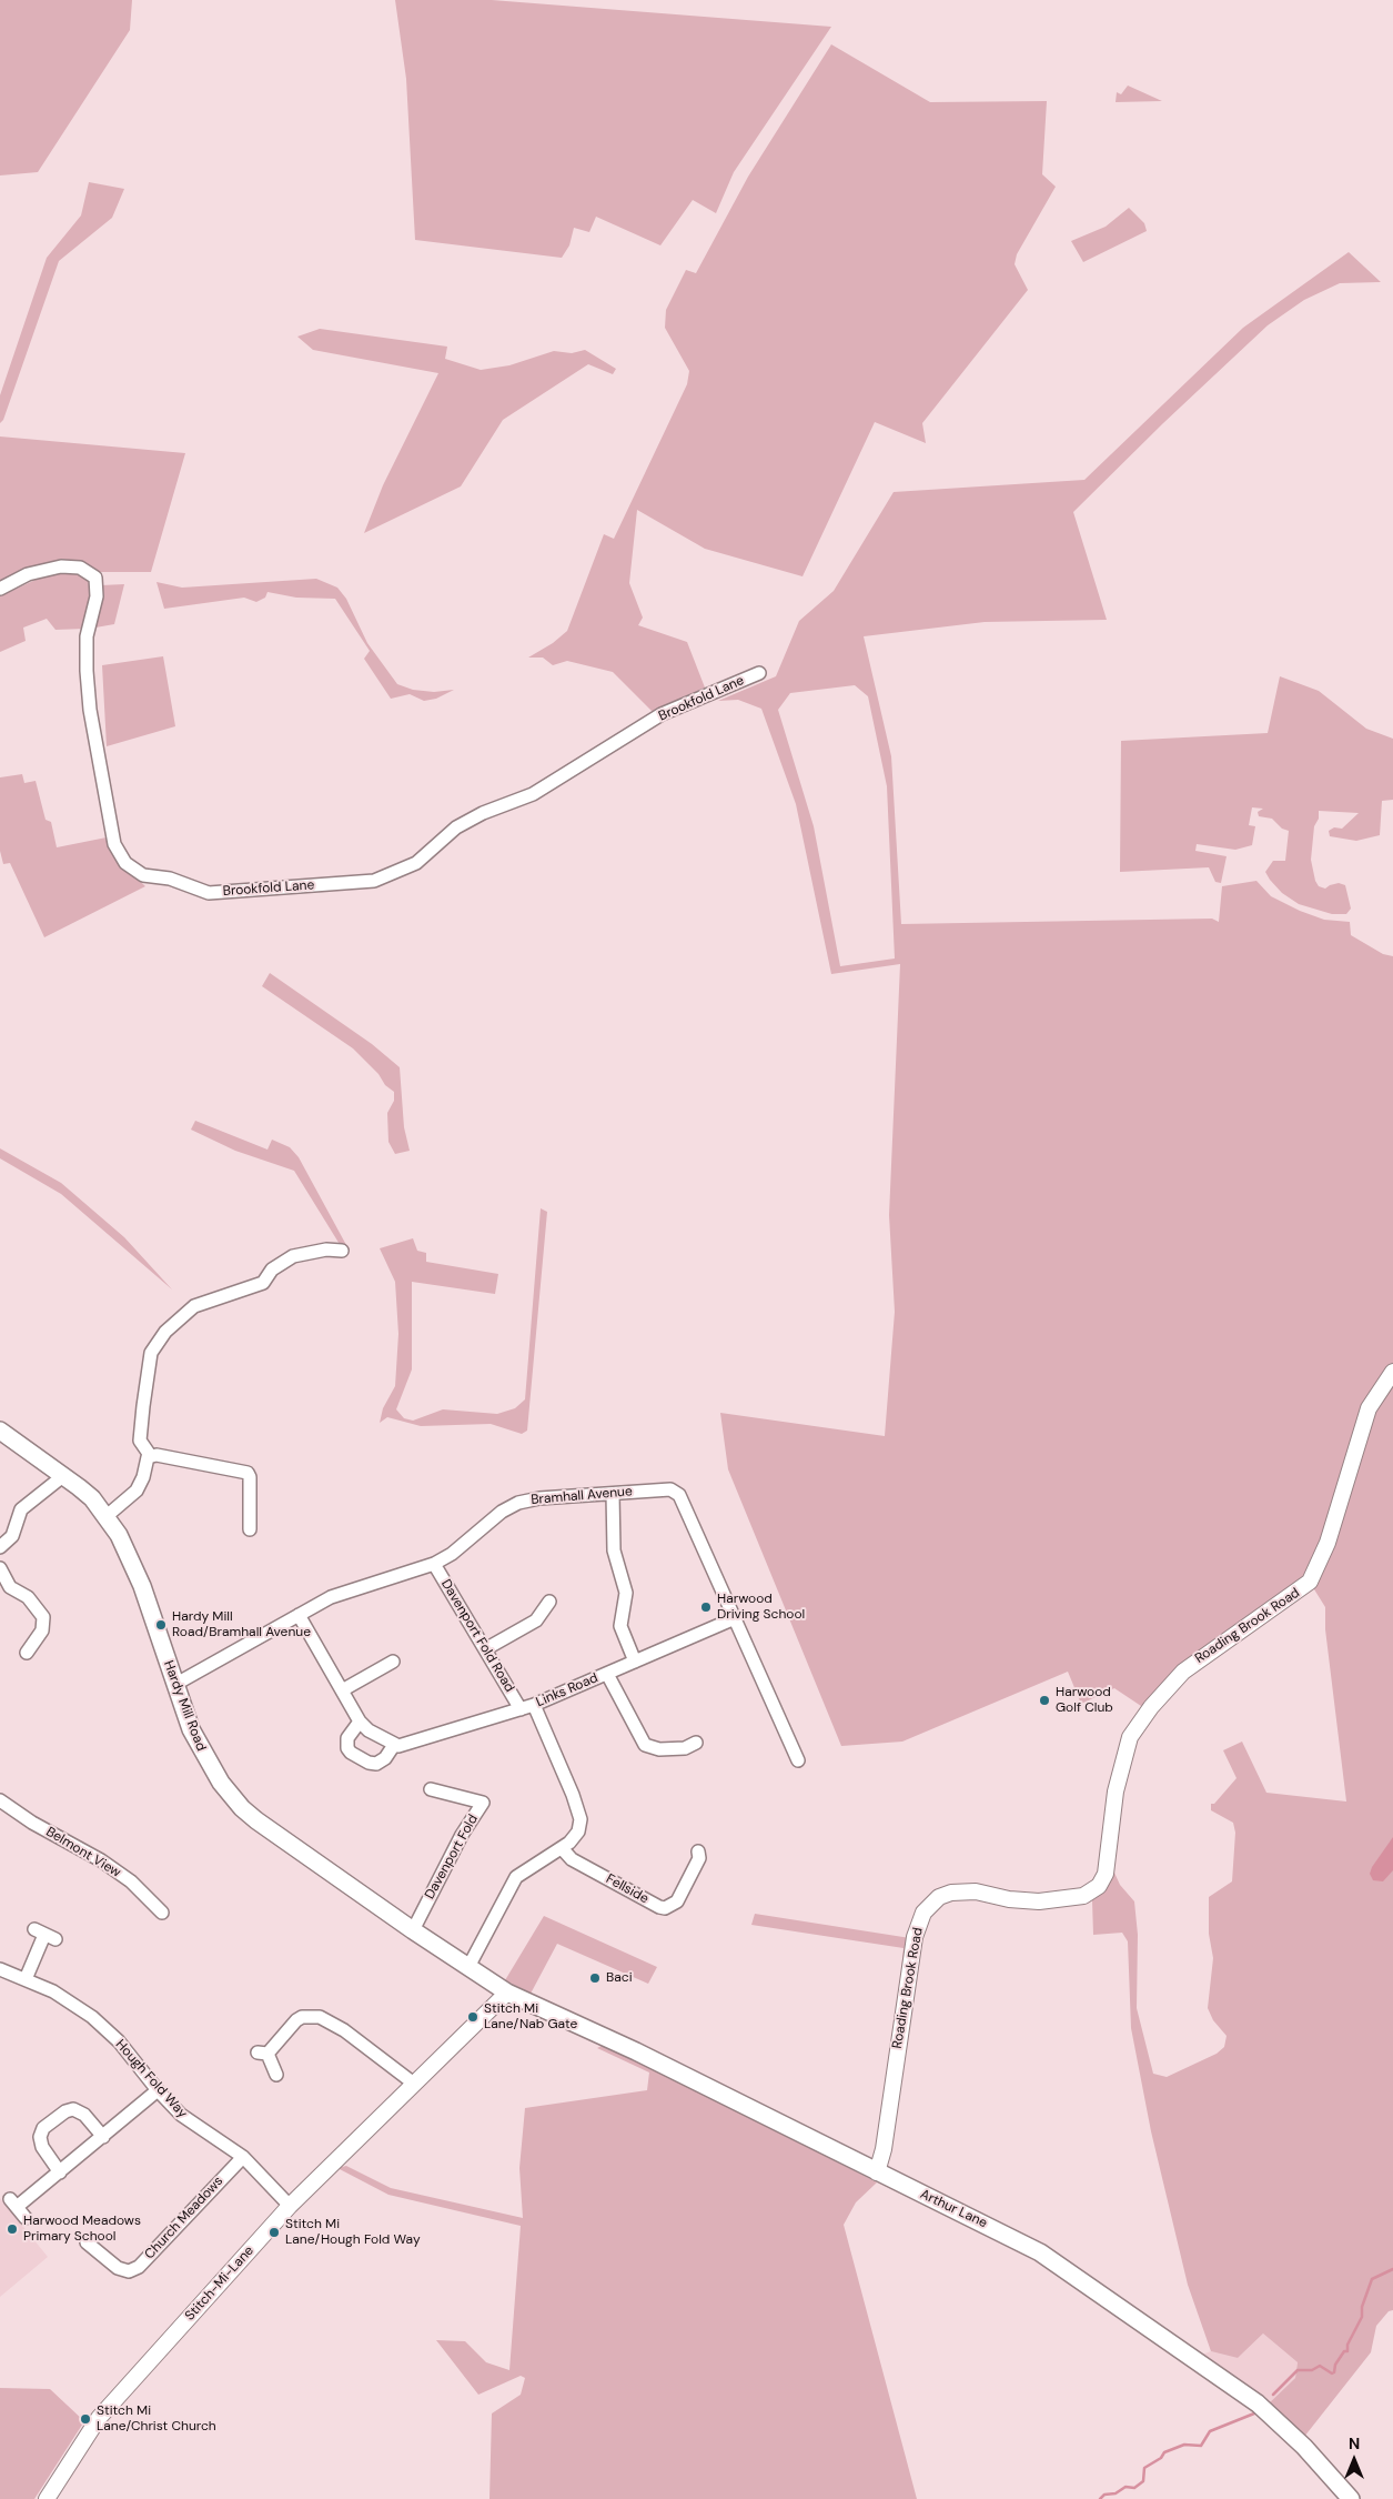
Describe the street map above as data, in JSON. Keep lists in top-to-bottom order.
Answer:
{
  "streets": {
    "main road": ["Hardy Mill Road", "Arthur Lane"],
    "street": [
      "Brookfold Lane",
      "Bramhall Avenue",
      "Roading Brook Road",
      "Davenport Fold Road",
      "Links Road",
      "Belmont View",
      "Davenport Fold",
      "Fellside",
      "Hough Fold Way",
      "Church Meadows",
      "Stitch-Mi-Lane"
    ]
  },
  "crossings": [
    ["Bramhall Avenue", "Davenport Fold Road"],
    ["Bramhall Avenue", "Links Road"],
    ["Bramhall Avenue", "Hardy Mill Road"],
    ["Roading Brook Road", "Arthur Lane"],
    ["Davenport Fold Road", "Links Road"],
    ["Hardy Mill Road", "Davenport Fold"],
    ["Hardy Mill Road", "Arthur Lane"],
    ["Hardy Mill Road", "Stitch-Mi-Lane"],
    ["Hough Fold Way", "Church Meadows"],
    ["Hough Fold Way", "Stitch-Mi-Lane"],
    ["Arthur Lane", "Stitch-Mi-Lane"]
  ],
  "places": [
    "Harwood Driving School",
    "Hardy Mill Road/Bramhall Avenue",
    "Harwood Golf Club",
    "Baci",
    "Stitch Mi Lane/Nab Gate",
    "Harwood Meadows Primary School",
    "Stitch Mi Lane/Hough Fold Way",
    "Stitch Mi Lane/Christ Church"
  ],
  "north": "top"
}
